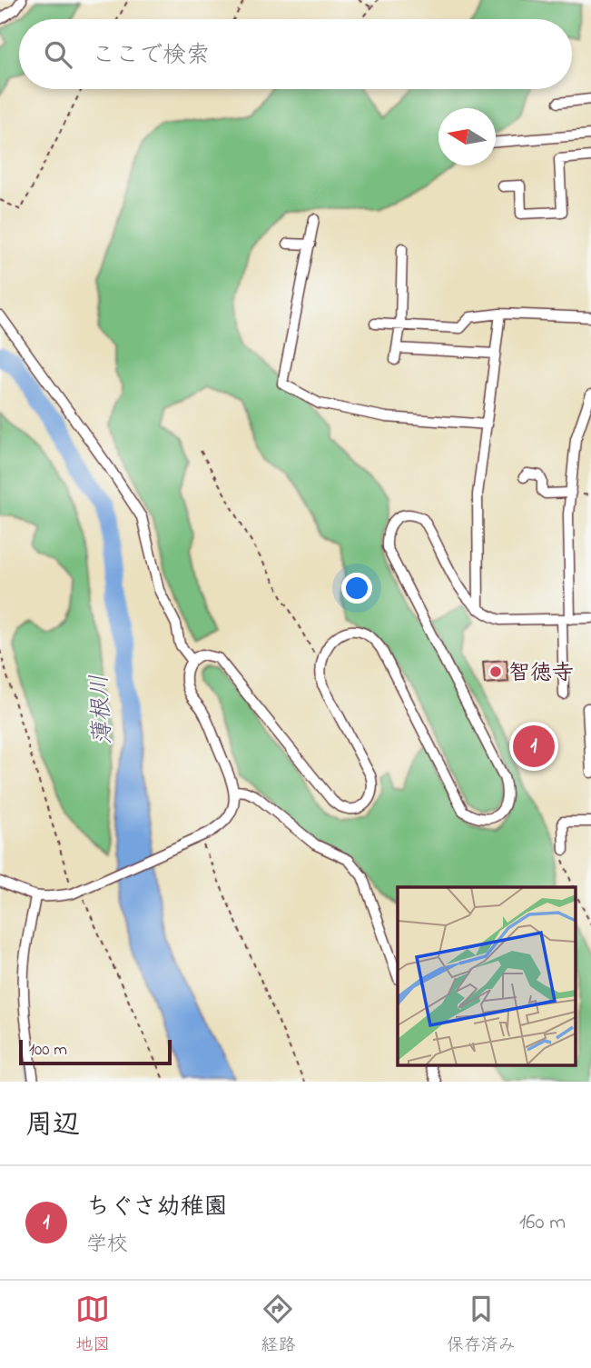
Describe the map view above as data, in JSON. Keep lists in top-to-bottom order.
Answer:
{
  "water": ["薄根川"],
  "places": ["智徳寺"],
  "scale_bar": "100 m",
  "north": "left",
  "page": {
    "search": "ここで検索",
    "pins": "1",
    "scale": "100 m",
    "heading": "周辺",
    "list": [
      {
        "mark": "1",
        "name": "ちぐさ幼稚園",
        "note": "学校",
        "value": "160 m"
      }
    ],
    "nav": ["地図", "経路", "保存済み"]
  }
}
